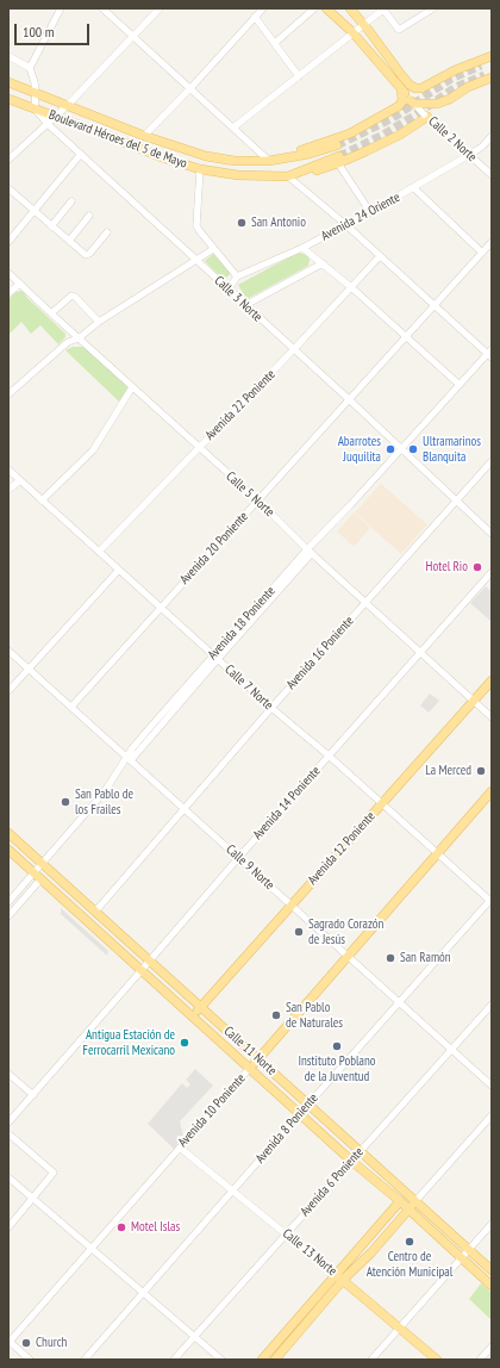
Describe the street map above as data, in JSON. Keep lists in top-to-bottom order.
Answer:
{
  "streets": {
    "main road": [
      "Boulevard Héroes del 5 de Mayo",
      "Avenida 12 Poniente",
      "Calle 11 Norte",
      "Avenida 10 Poniente",
      "Calle 13 Norte"
    ],
    "street": [
      "Calle 2 Norte",
      "Avenida 24 Oriente",
      "Calle 3 Norte",
      "Avenida 22 Poniente",
      "Calle 5 Norte",
      "Avenida 20 Poniente",
      "Avenida 18 Poniente",
      "Avenida 16 Poniente",
      "Calle 7 Norte",
      "Avenida 14 Poniente",
      "Calle 9 Norte",
      "Avenida 8 Poniente",
      "Avenida 6 Poniente"
    ]
  },
  "crossings": [
    ["Boulevard Héroes del 5 de Mayo", "Calle 2 Norte"],
    ["Boulevard Héroes del 5 de Mayo", "Calle 3 Norte"],
    ["Calle 2 Norte", "Avenida 24 Oriente"],
    ["Avenida 24 Oriente", "Calle 3 Norte"],
    ["Calle 3 Norte", "Avenida 22 Poniente"],
    ["Calle 3 Norte", "Avenida 20 Poniente"],
    ["Calle 3 Norte", "Avenida 18 Poniente"],
    ["Calle 3 Norte", "Avenida 16 Poniente"],
    ["Avenida 22 Poniente", "Calle 5 Norte"],
    ["Avenida 22 Poniente", "Calle 7 Norte"],
    ["Calle 5 Norte", "Avenida 20 Poniente"],
    ["Calle 5 Norte", "Avenida 18 Poniente"],
    ["Calle 5 Norte", "Avenida 16 Poniente"],
    ["Calle 5 Norte", "Avenida 14 Poniente"],
    ["Calle 5 Norte", "Avenida 12 Poniente"],
    ["Avenida 20 Poniente", "Calle 7 Norte"],
    ["Avenida 20 Poniente", "Calle 9 Norte"],
    ["Avenida 18 Poniente", "Calle 7 Norte"],
    ["Avenida 18 Poniente", "Calle 9 Norte"],
    ["Avenida 18 Poniente", "Calle 11 Norte"],
    ["Avenida 16 Poniente", "Calle 7 Norte"],
    ["Avenida 16 Poniente", "Calle 9 Norte"],
    ["Avenida 16 Poniente", "Calle 11 Norte"],
    ["Calle 7 Norte", "Avenida 14 Poniente"],
    ["Calle 7 Norte", "Avenida 12 Poniente"],
    ["Calle 7 Norte", "Avenida 10 Poniente"],
    ["Calle 7 Norte", "Avenida 8 Poniente"],
    ["Avenida 14 Poniente", "Calle 9 Norte"],
    ["Avenida 14 Poniente", "Calle 11 Norte"],
    ["Avenida 12 Poniente", "Calle 9 Norte"],
    ["Avenida 12 Poniente", "Calle 11 Norte"],
    ["Calle 9 Norte", "Avenida 10 Poniente"],
    ["Calle 9 Norte", "Avenida 8 Poniente"],
    ["Calle 9 Norte", "Avenida 6 Poniente"],
    ["Calle 11 Norte", "Avenida 10 Poniente"],
    ["Calle 11 Norte", "Avenida 8 Poniente"],
    ["Calle 11 Norte", "Avenida 6 Poniente"],
    ["Avenida 10 Poniente", "Calle 13 Norte"],
    ["Avenida 8 Poniente", "Calle 13 Norte"],
    ["Avenida 6 Poniente", "Calle 13 Norte"]
  ],
  "places": [
    "San Antonio",
    "Abarrotes Juquilita",
    "Ultramarinos Blanquita",
    "Hotel Rio",
    "La Merced",
    "San Pablo de los Frailes",
    "Sagrado Corazón de Jesús",
    "San Ramón",
    "San Pablo de Naturales",
    "Antigua Estación de Ferrocarril Mexicano",
    "Instituto Poblano de la Juventud",
    "Motel Islas",
    "Centro de Atención Municipal",
    "Church"
  ],
  "scale_bar": "100 m"
}
